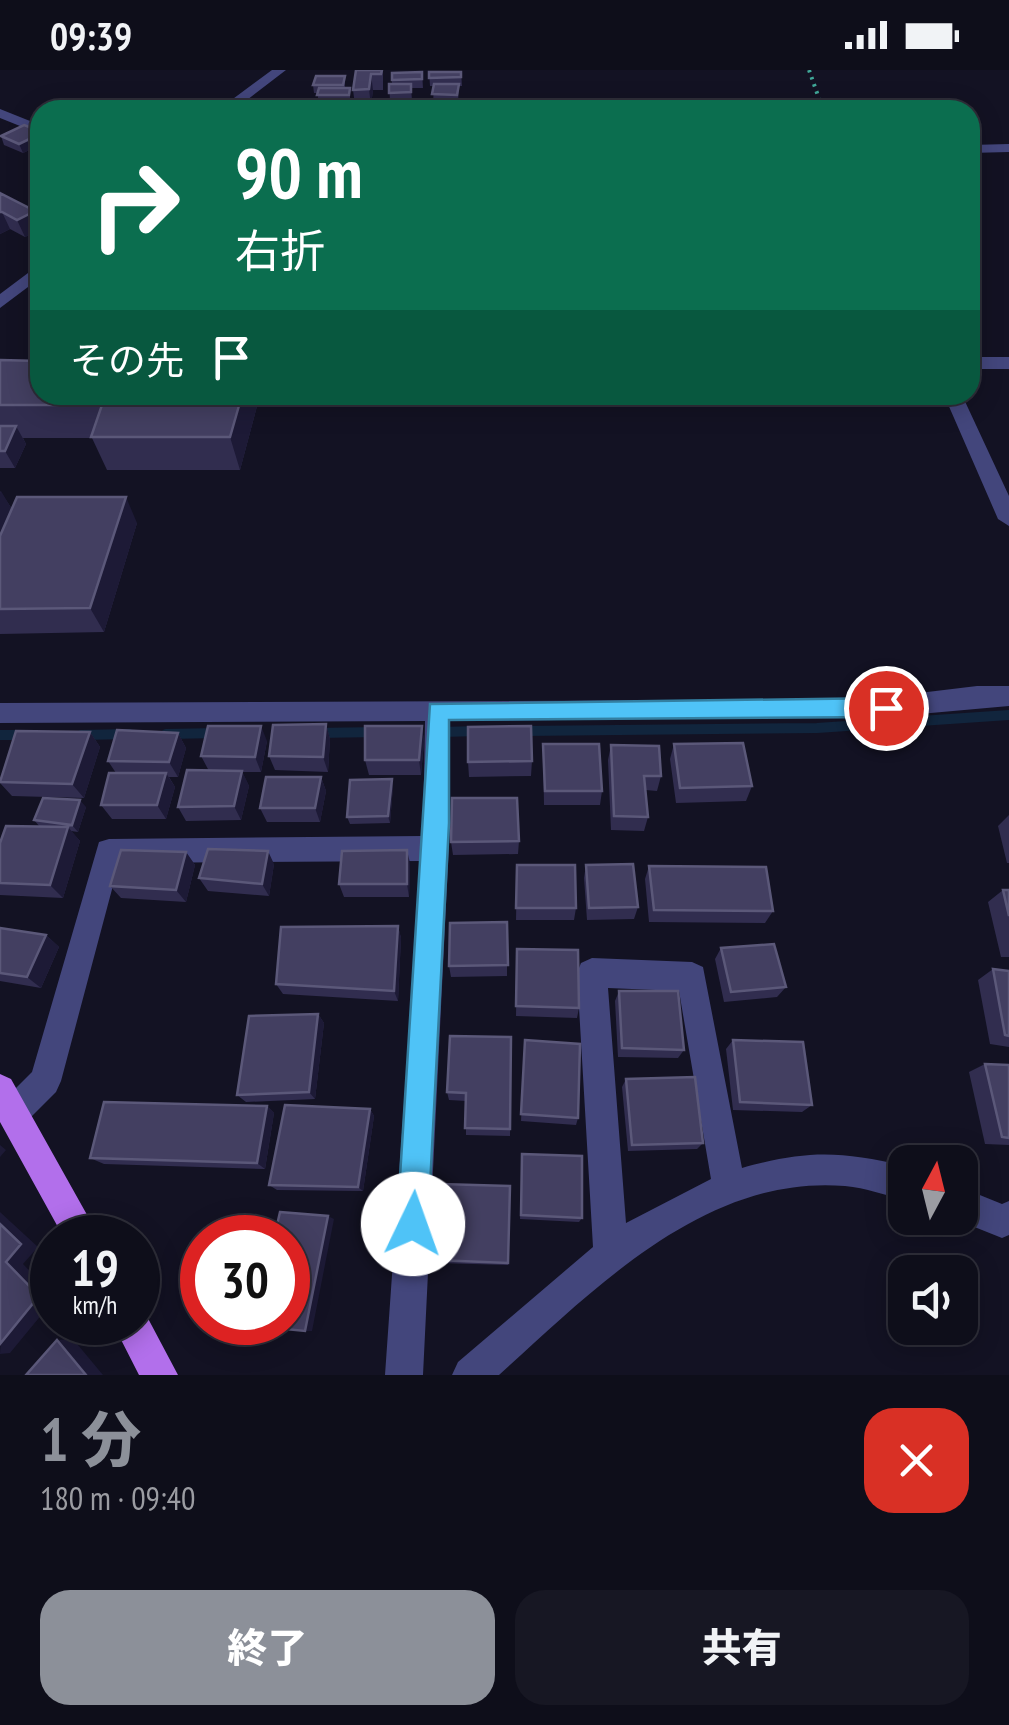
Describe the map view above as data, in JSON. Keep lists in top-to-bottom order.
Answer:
{
  "north": "top",
  "page": {
    "status": "09:39",
    "turn": ["90 m", "右折"],
    "then": "その先",
    "speed": "19 km/h",
    "limit": "30",
    "heading": ["1 分", "180 m · 09:40"],
    "buttons": ["終了", "共有"]
  }
}
